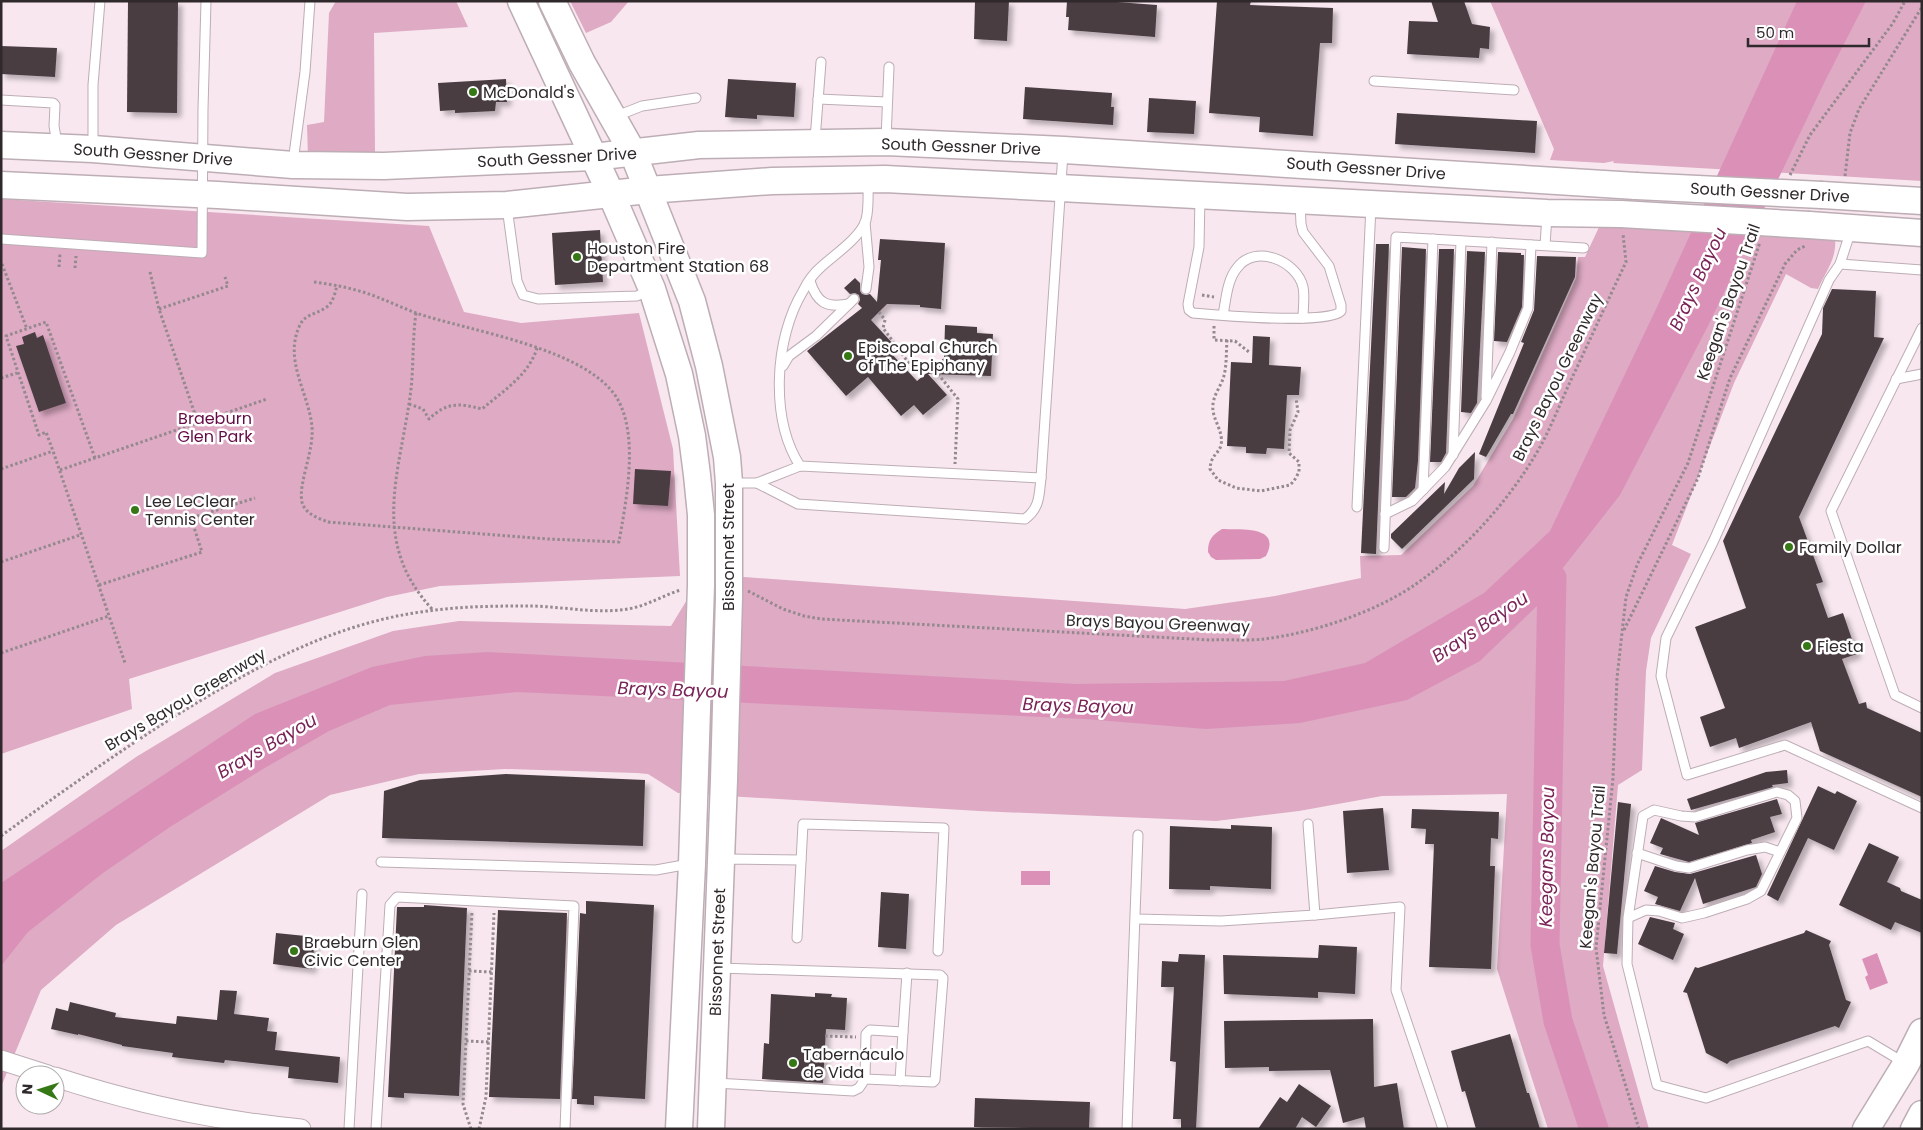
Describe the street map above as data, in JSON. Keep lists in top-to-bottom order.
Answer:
{
  "streets": {
    "main road": ["South Gessner Drive", "Bissonnet Street"],
    "path": ["Keegan's Bayou Trail", "Brays Bayou Greenway"]
  },
  "crossings": [
    ["South Gessner Drive", "Keegan's Bayou Trail"],
    ["South Gessner Drive", "Brays Bayou Greenway"],
    ["South Gessner Drive", "Bissonnet Street"],
    ["Brays Bayou Greenway", "Bissonnet Street"]
  ],
  "water": ["Brays Bayou", "Keegans Bayou"],
  "parks": ["Braeburn Glen Park"],
  "places": [
    "McDonald's",
    "Houston Fire Department Station 68",
    "Episcopal Church of The Epiphany",
    "Lee LeClear Tennis Center",
    "Family Dollar",
    "Fiesta",
    "Braeburn Glen Civic Center",
    "Tabernáculo de Vida"
  ],
  "scale_bar": "50 m",
  "north": "left"
}
